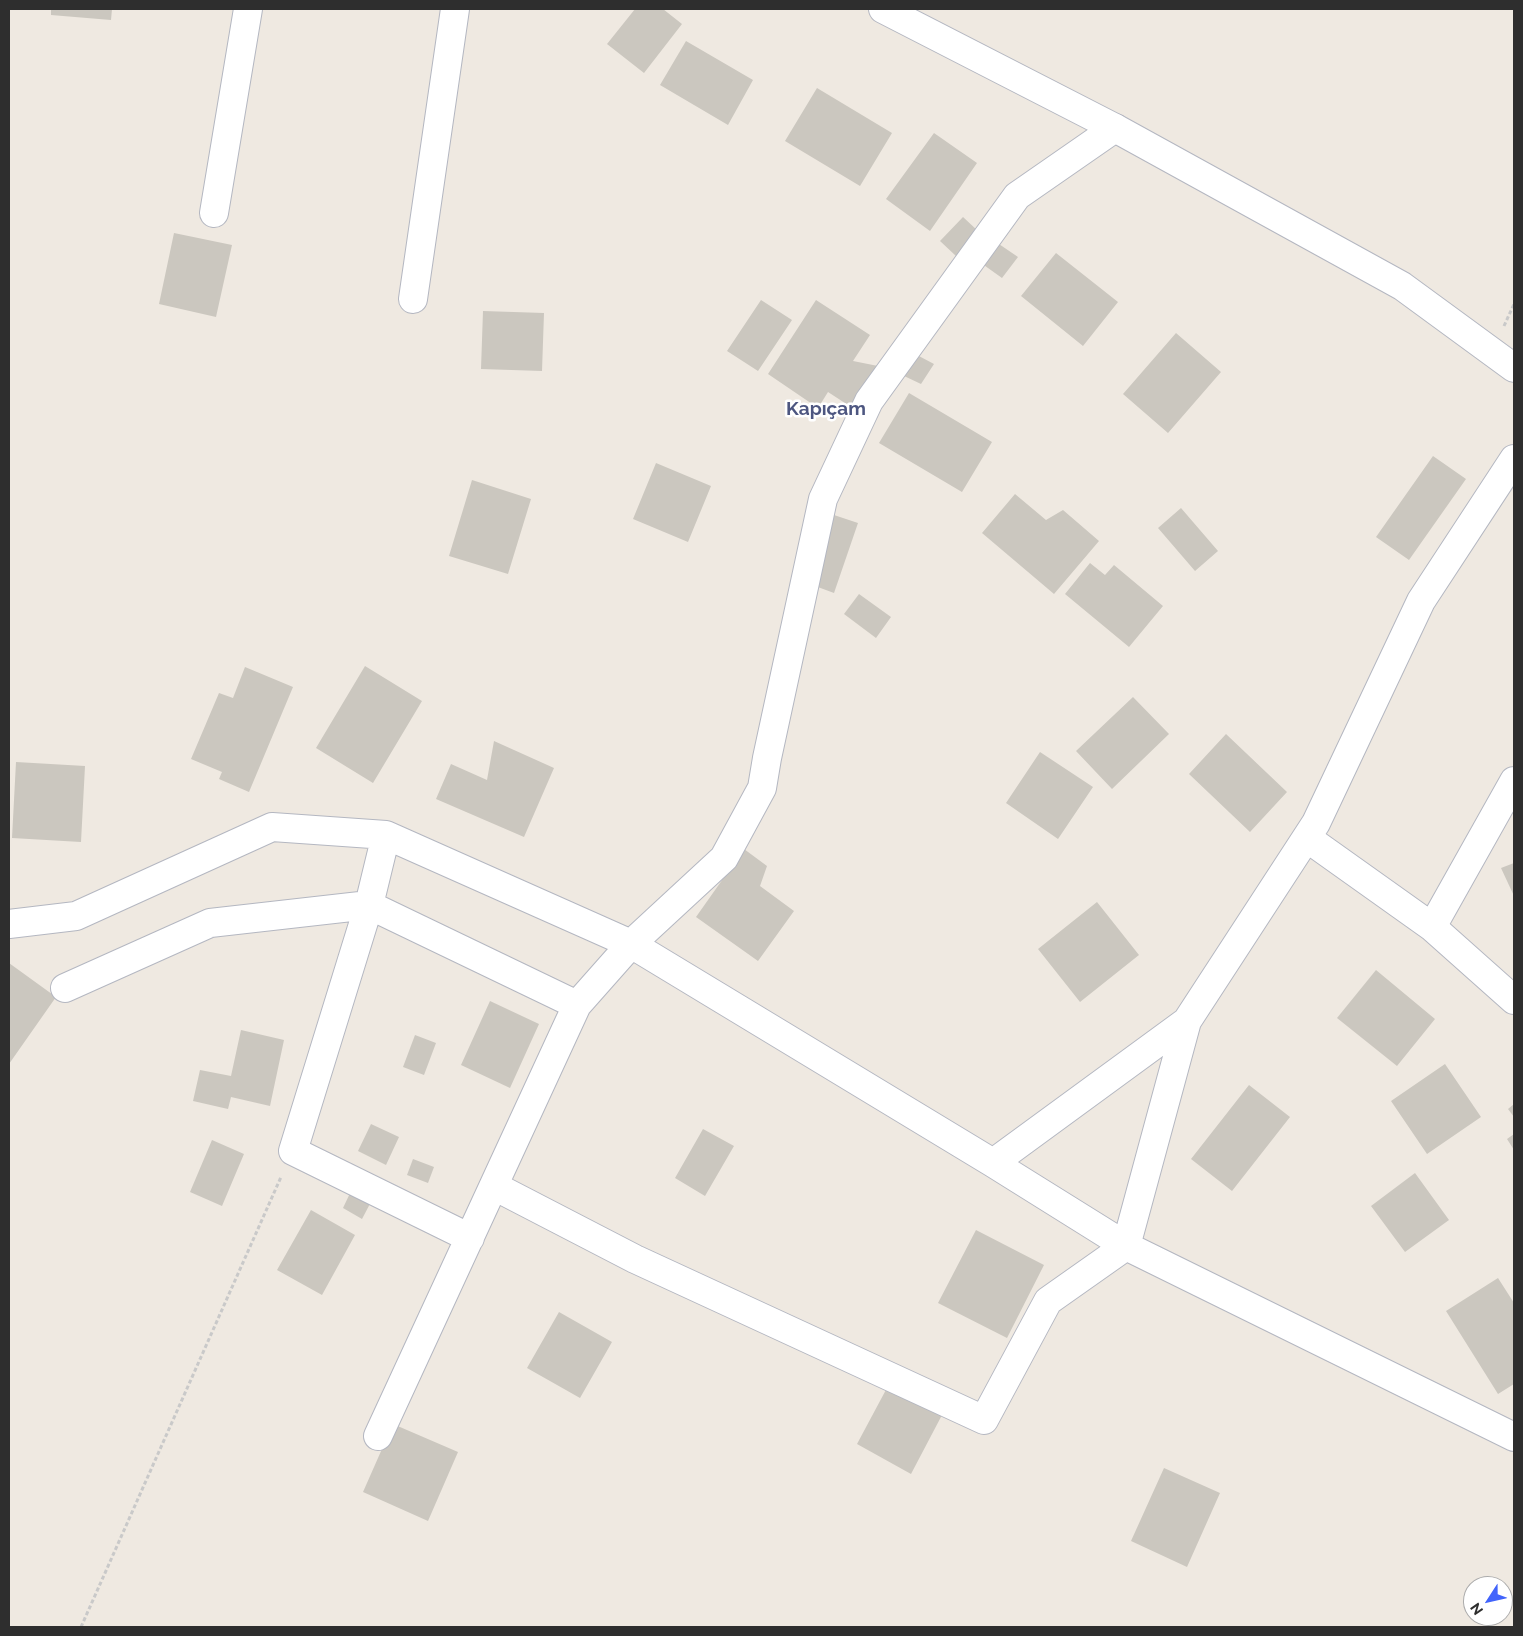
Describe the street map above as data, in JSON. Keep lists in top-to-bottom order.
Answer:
{
  "districts": ["Kapıçam"],
  "north": "bottom left"
}
